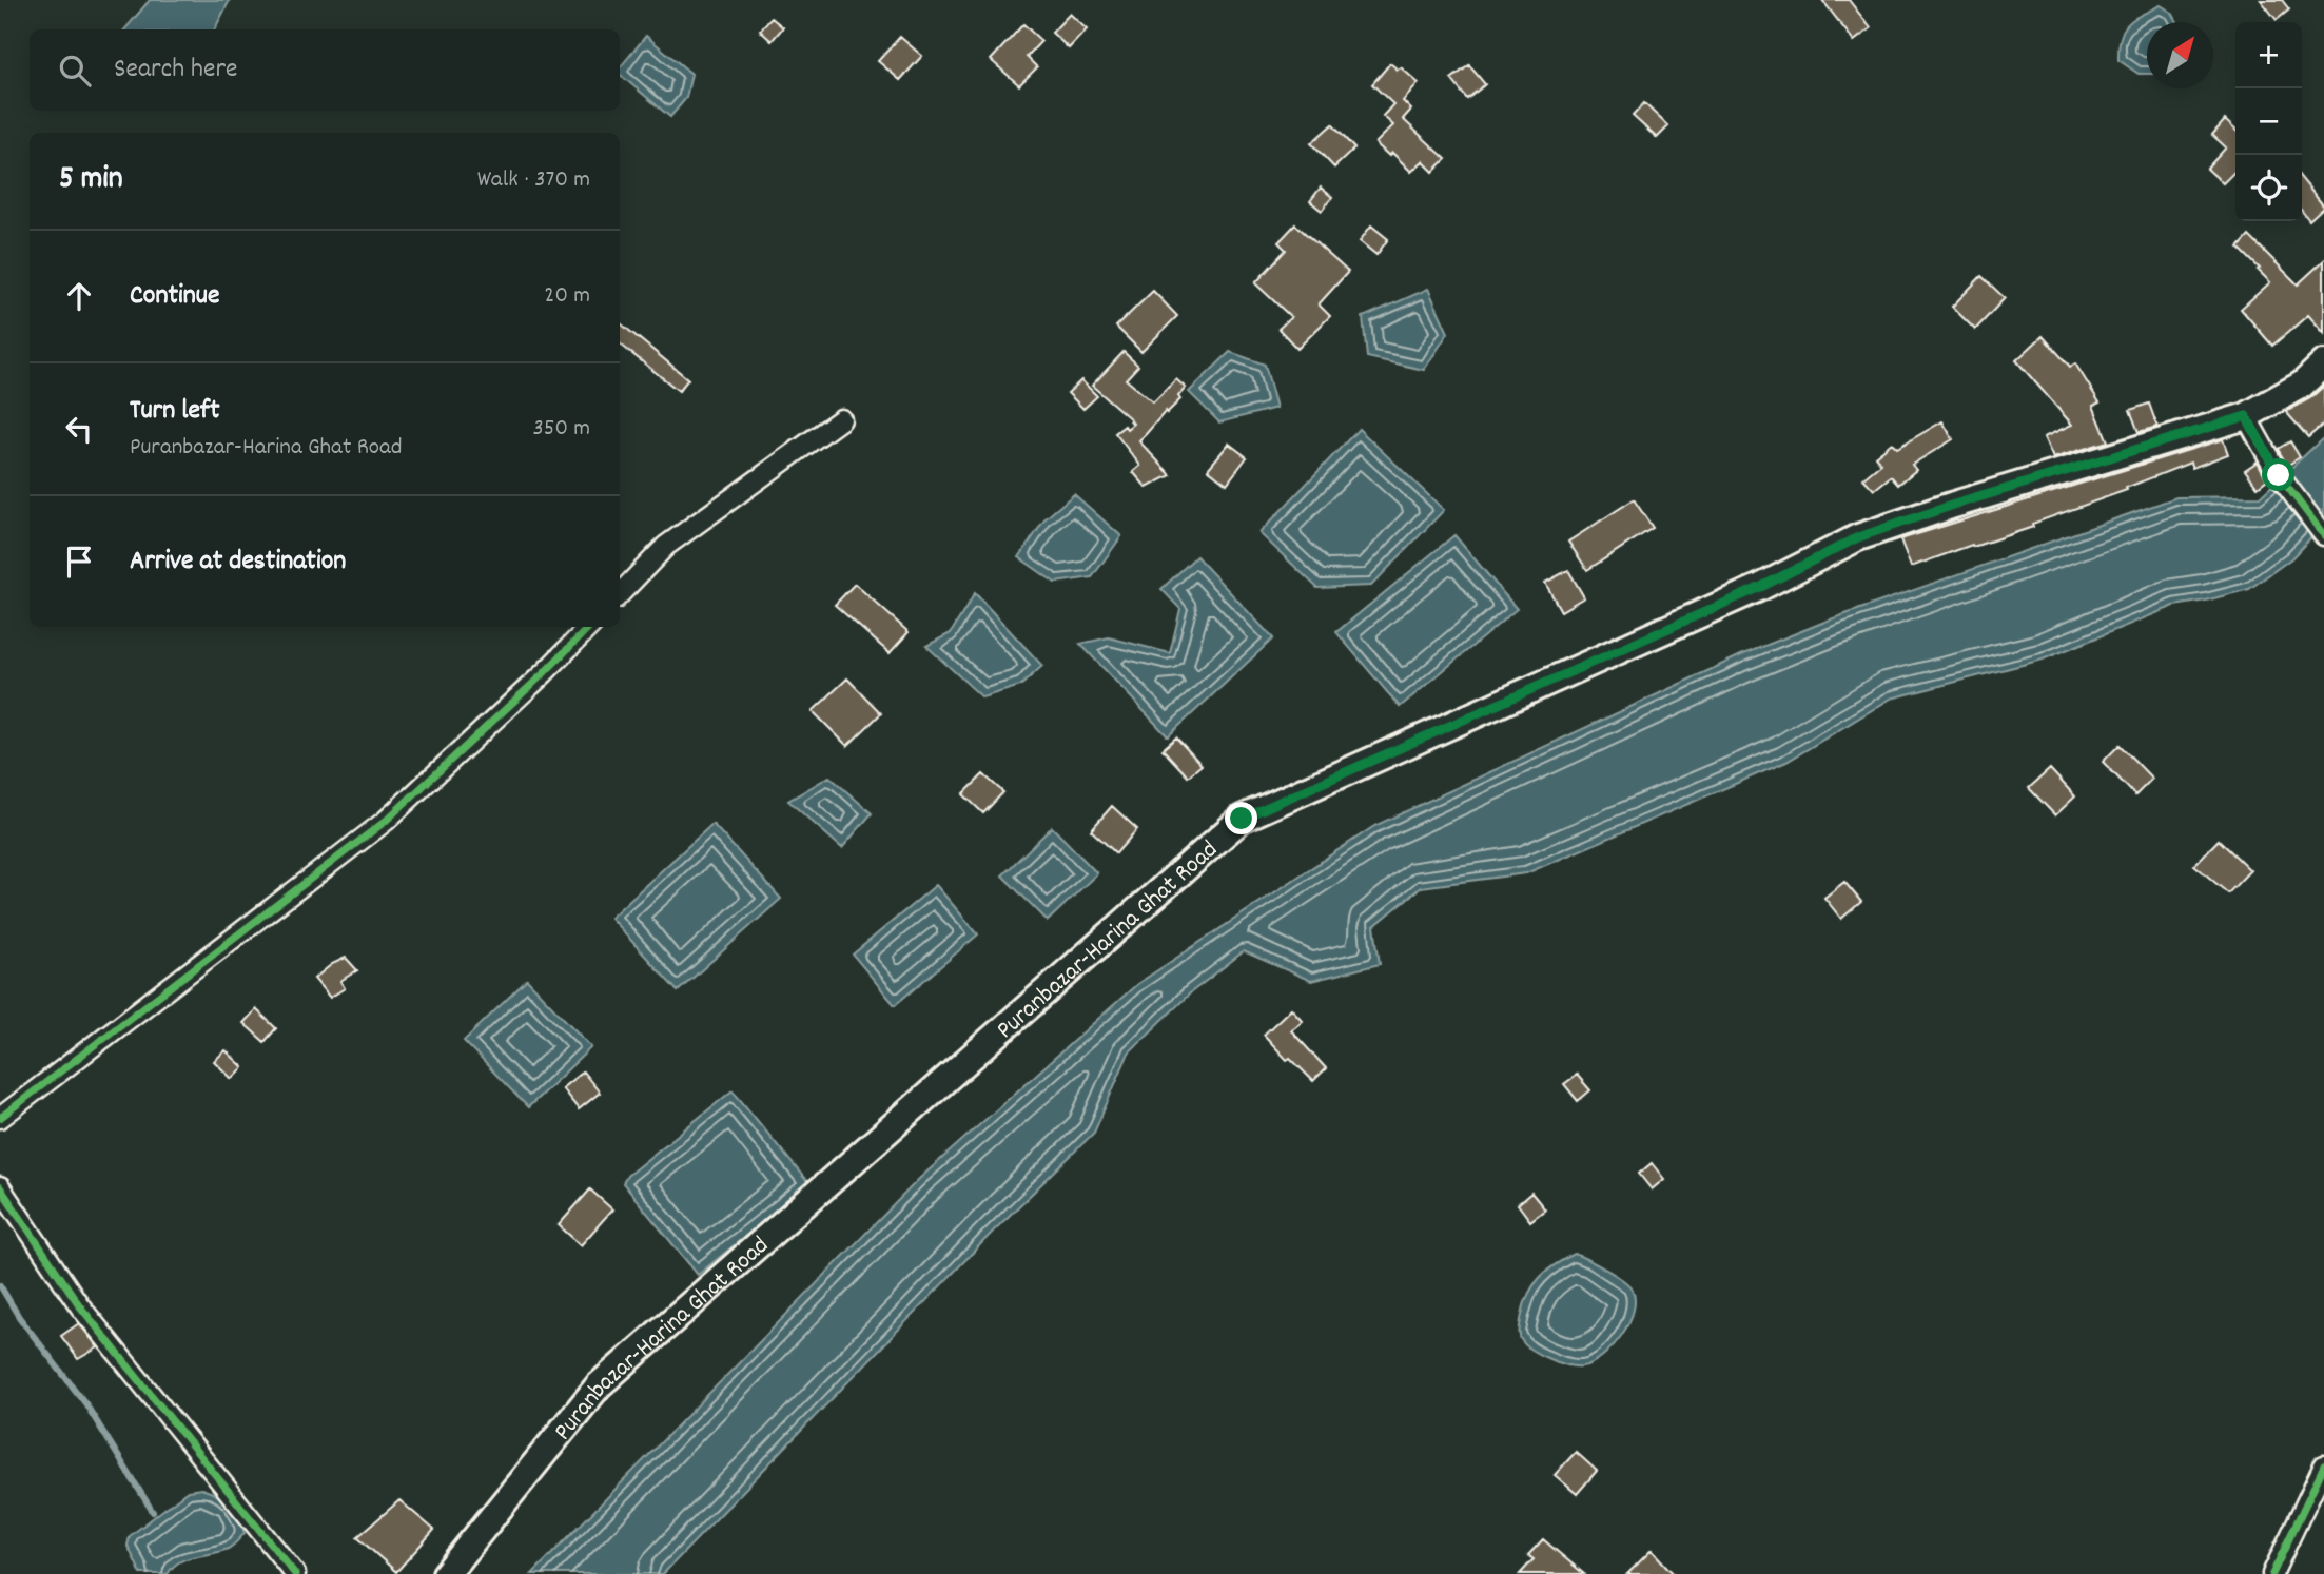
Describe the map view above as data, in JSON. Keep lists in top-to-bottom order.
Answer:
{
  "streets": {
    "main road": ["Puranbazar-Harina Ghat Road"]
  },
  "north": "top right",
  "page": {
    "map_buttons": ["+", "−"],
    "search": "Search here",
    "heading": ["5 min", "Walk · 370 m"],
    "list": [
      ["Continue", "20 m"],
      ["Turn left", "Puranbazar-Harina Ghat Road", "350 m"],
      "Arrive at destination"
    ]
  }
}
